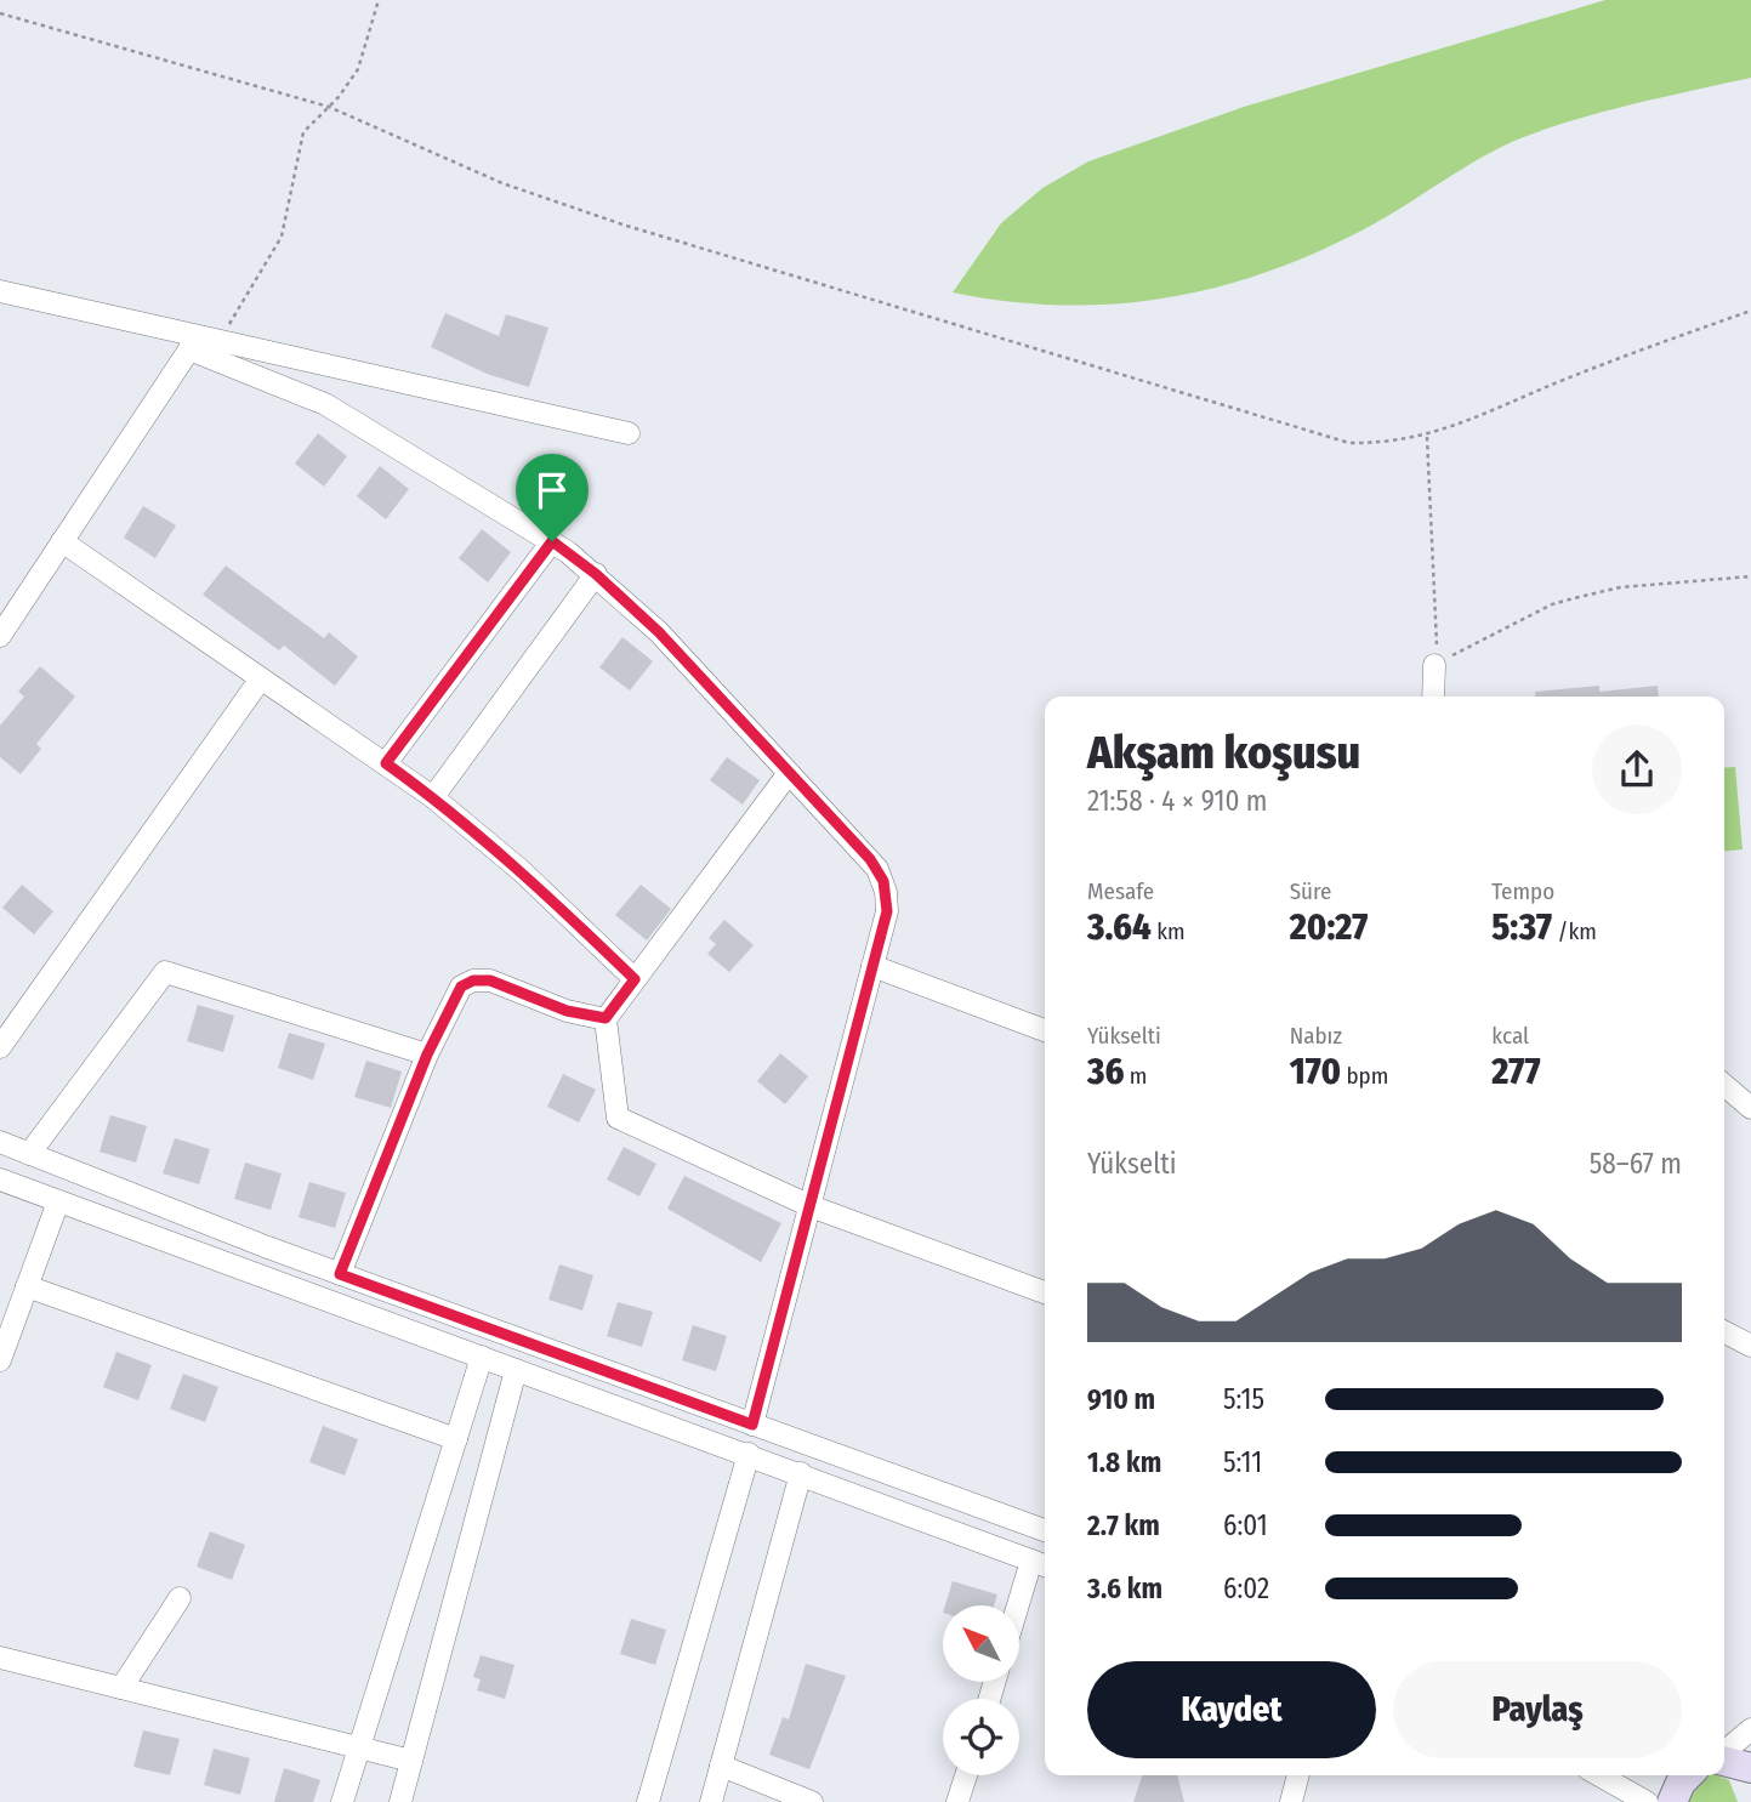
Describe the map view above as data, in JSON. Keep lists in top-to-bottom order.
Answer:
{
  "north": "top left",
  "page": {
    "heading": ["Akşam koşusu", "21:58 · 4 × 910 m"],
    "stats": [
      ["Mesafe", "3.64 km"],
      ["Süre", "20:27"],
      ["Tempo", "5:37 /km"],
      ["Yükselti", "36 m"],
      ["Nabız", "170 bpm"],
      ["kcal", "277"]
    ],
    "chart": ["Yükselti", "58–67 m"],
    "list": [
      {
        "name": "910 m",
        "note": "5:15"
      },
      {
        "name": "1.8 km",
        "note": "5:11"
      },
      {
        "name": "2.7 km",
        "note": "6:01"
      },
      {
        "name": "3.6 km",
        "note": "6:02"
      }
    ],
    "buttons": ["Kaydet", "Paylaş"]
  }
}
